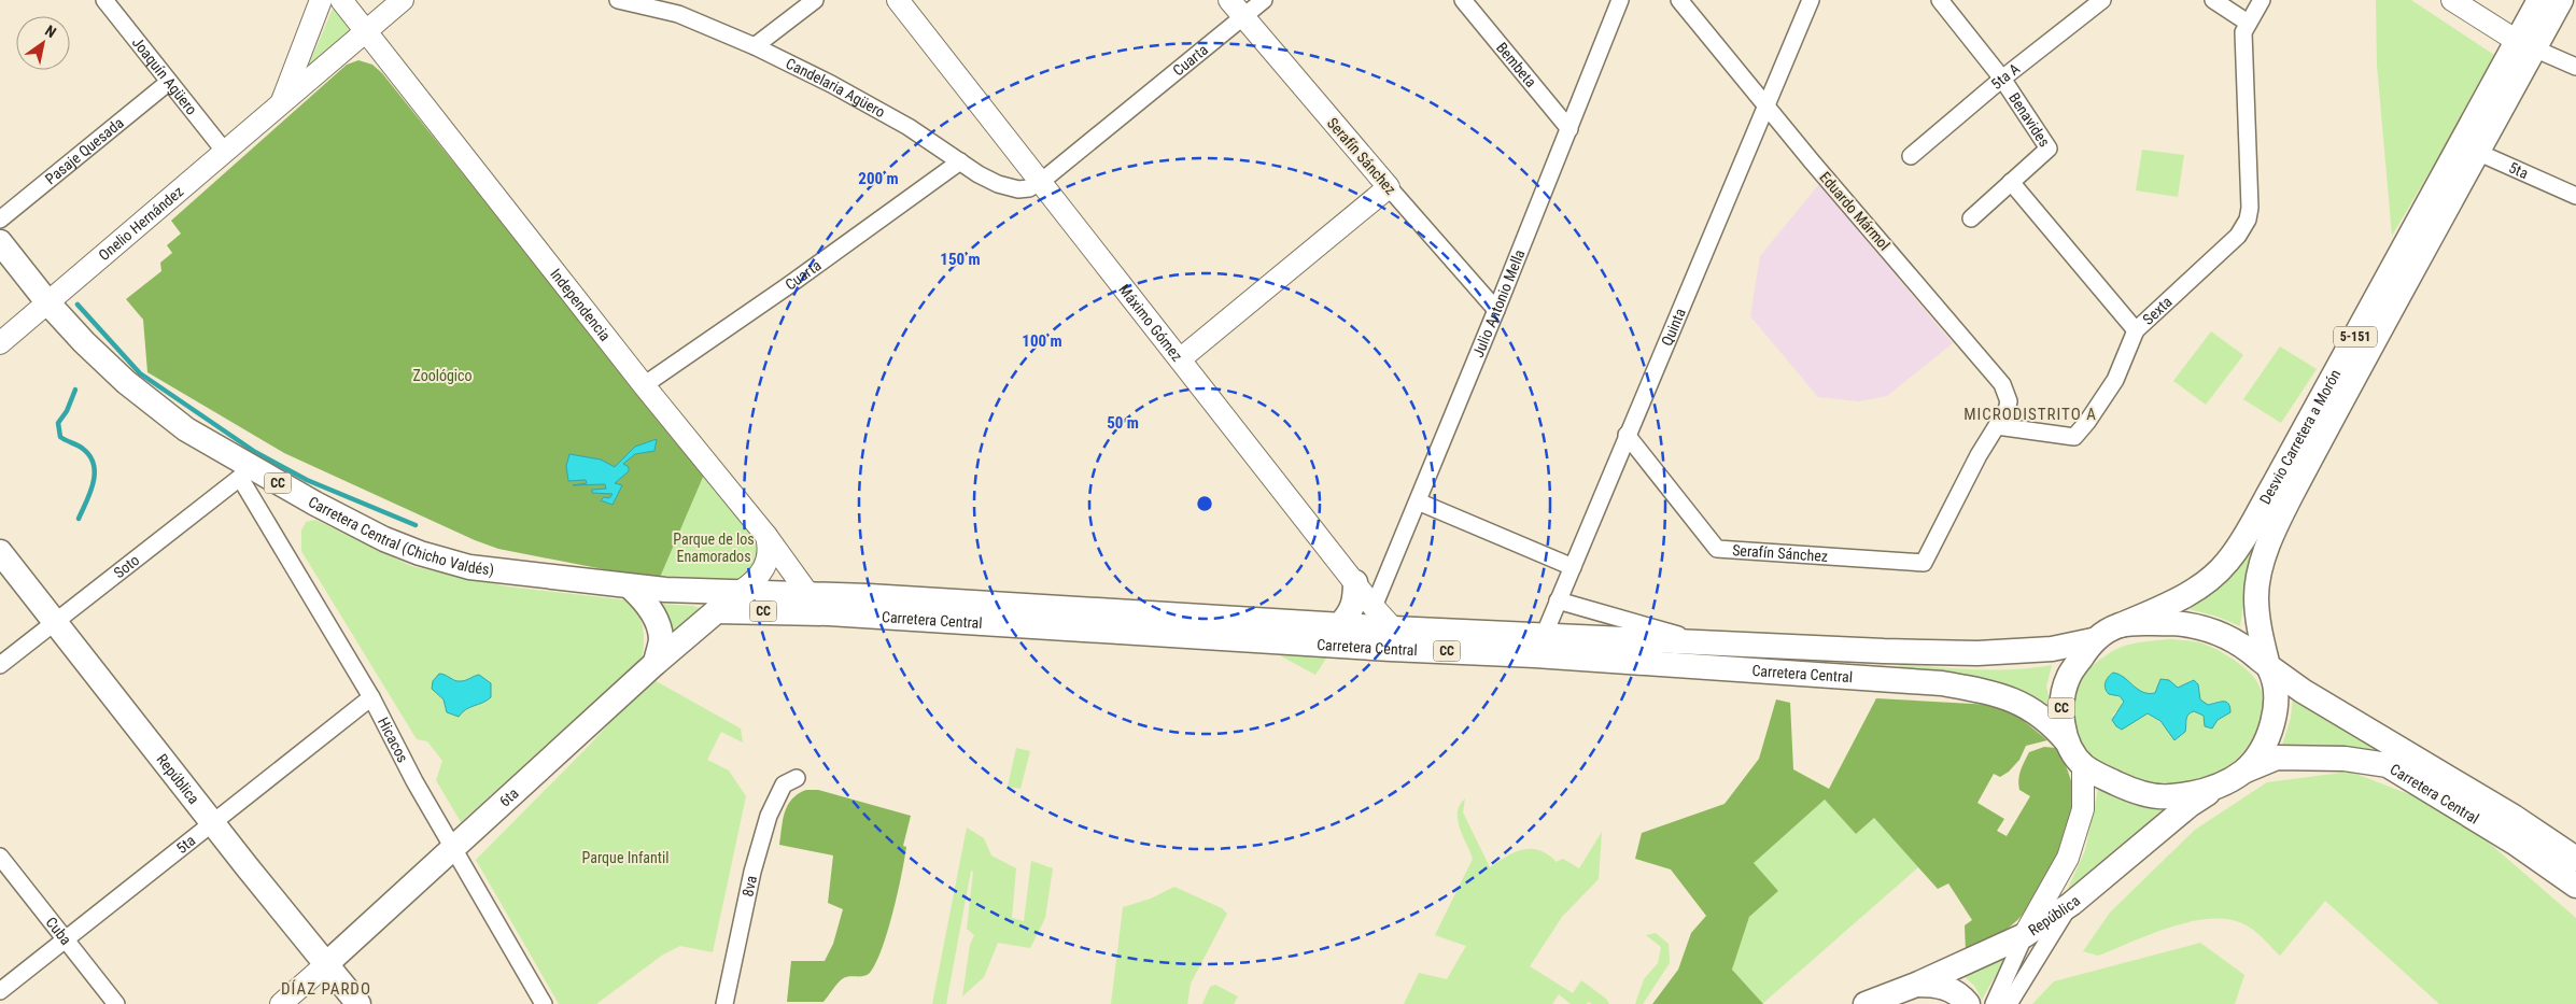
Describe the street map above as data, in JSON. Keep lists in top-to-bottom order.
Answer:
{
  "streets": {
    "main road": [
      "5-151",
      "Desvio Carretera a Morón",
      "CC",
      "Carretera Central (Chicho Valdés)",
      "Carretera Central",
      "República",
      "6ta"
    ],
    "street": [
      "Cuarta",
      "Bembeta",
      "Joaquín Agüero",
      "5ta A",
      "Candelaria Agüero",
      "Benavides",
      "Pasaje Quesada",
      "Serafín Sánchez",
      "5ta",
      "Eduardo Mármol",
      "Onelio Hernández",
      "Independencia",
      "Julio Antonio Mella",
      "Sexta",
      "Máximo Gómez",
      "Quinta",
      "Soto",
      "Hicacos",
      "8va",
      "Cuba"
    ]
  },
  "crossings": [
    ["Cuarta", "Candelaria Agüero"],
    ["Cuarta", "Serafín Sánchez"],
    ["Cuarta", "Independencia"],
    ["Cuarta", "Máximo Gómez"],
    ["Bembeta", "Julio Antonio Mella"],
    ["Joaquín Agüero", "Pasaje Quesada"],
    ["Joaquín Agüero", "Onelio Hernández"],
    ["5ta A", "Benavides"],
    ["Candelaria Agüero", "Máximo Gómez"],
    ["Serafín Sánchez", "Eduardo Mármol"],
    ["Serafín Sánchez", "Julio Antonio Mella"],
    ["Serafín Sánchez", "Sexta"],
    ["Serafín Sánchez", "Quinta"],
    ["5ta", "Desvio Carretera a Morón"],
    ["5ta", "Hicacos"],
    ["5ta", "República"],
    ["5ta", "Cuba"],
    ["Eduardo Mármol", "Sexta"],
    ["Eduardo Mármol", "Quinta"],
    ["Onelio Hernández", "Independencia"],
    ["Onelio Hernández", "Carretera Central (Chicho Valdés)"],
    ["Independencia", "Carretera Central"],
    ["Julio Antonio Mella", "Máximo Gómez"],
    ["Máximo Gómez", "Carretera Central"],
    ["Quinta", "Carretera Central"],
    ["Desvio Carretera a Morón", "CC"],
    ["Desvio Carretera a Morón", "Carretera Central"],
    ["CC", "Carretera Central"],
    ["CC", "República"],
    ["Carretera Central (Chicho Valdés)", "Soto"],
    ["Carretera Central (Chicho Valdés)", "Carretera Central"],
    ["Carretera Central (Chicho Valdés)", "Hicacos"],
    ["Carretera Central (Chicho Valdés)", "6ta"],
    ["Soto", "Hicacos"],
    ["Soto", "República"],
    ["Carretera Central", "6ta"],
    ["Hicacos", "6ta"],
    ["República", "6ta"]
  ],
  "districts": ["MICRODISTRITO A", "DÍAZ PARDO"],
  "parks": ["Zoológico", "Parque de los Enamorados", "Parque Infantil"],
  "north": "top right",
  "rings": [
    "200 m",
    "150 m",
    "100 m",
    "50 m"
  ]
}
